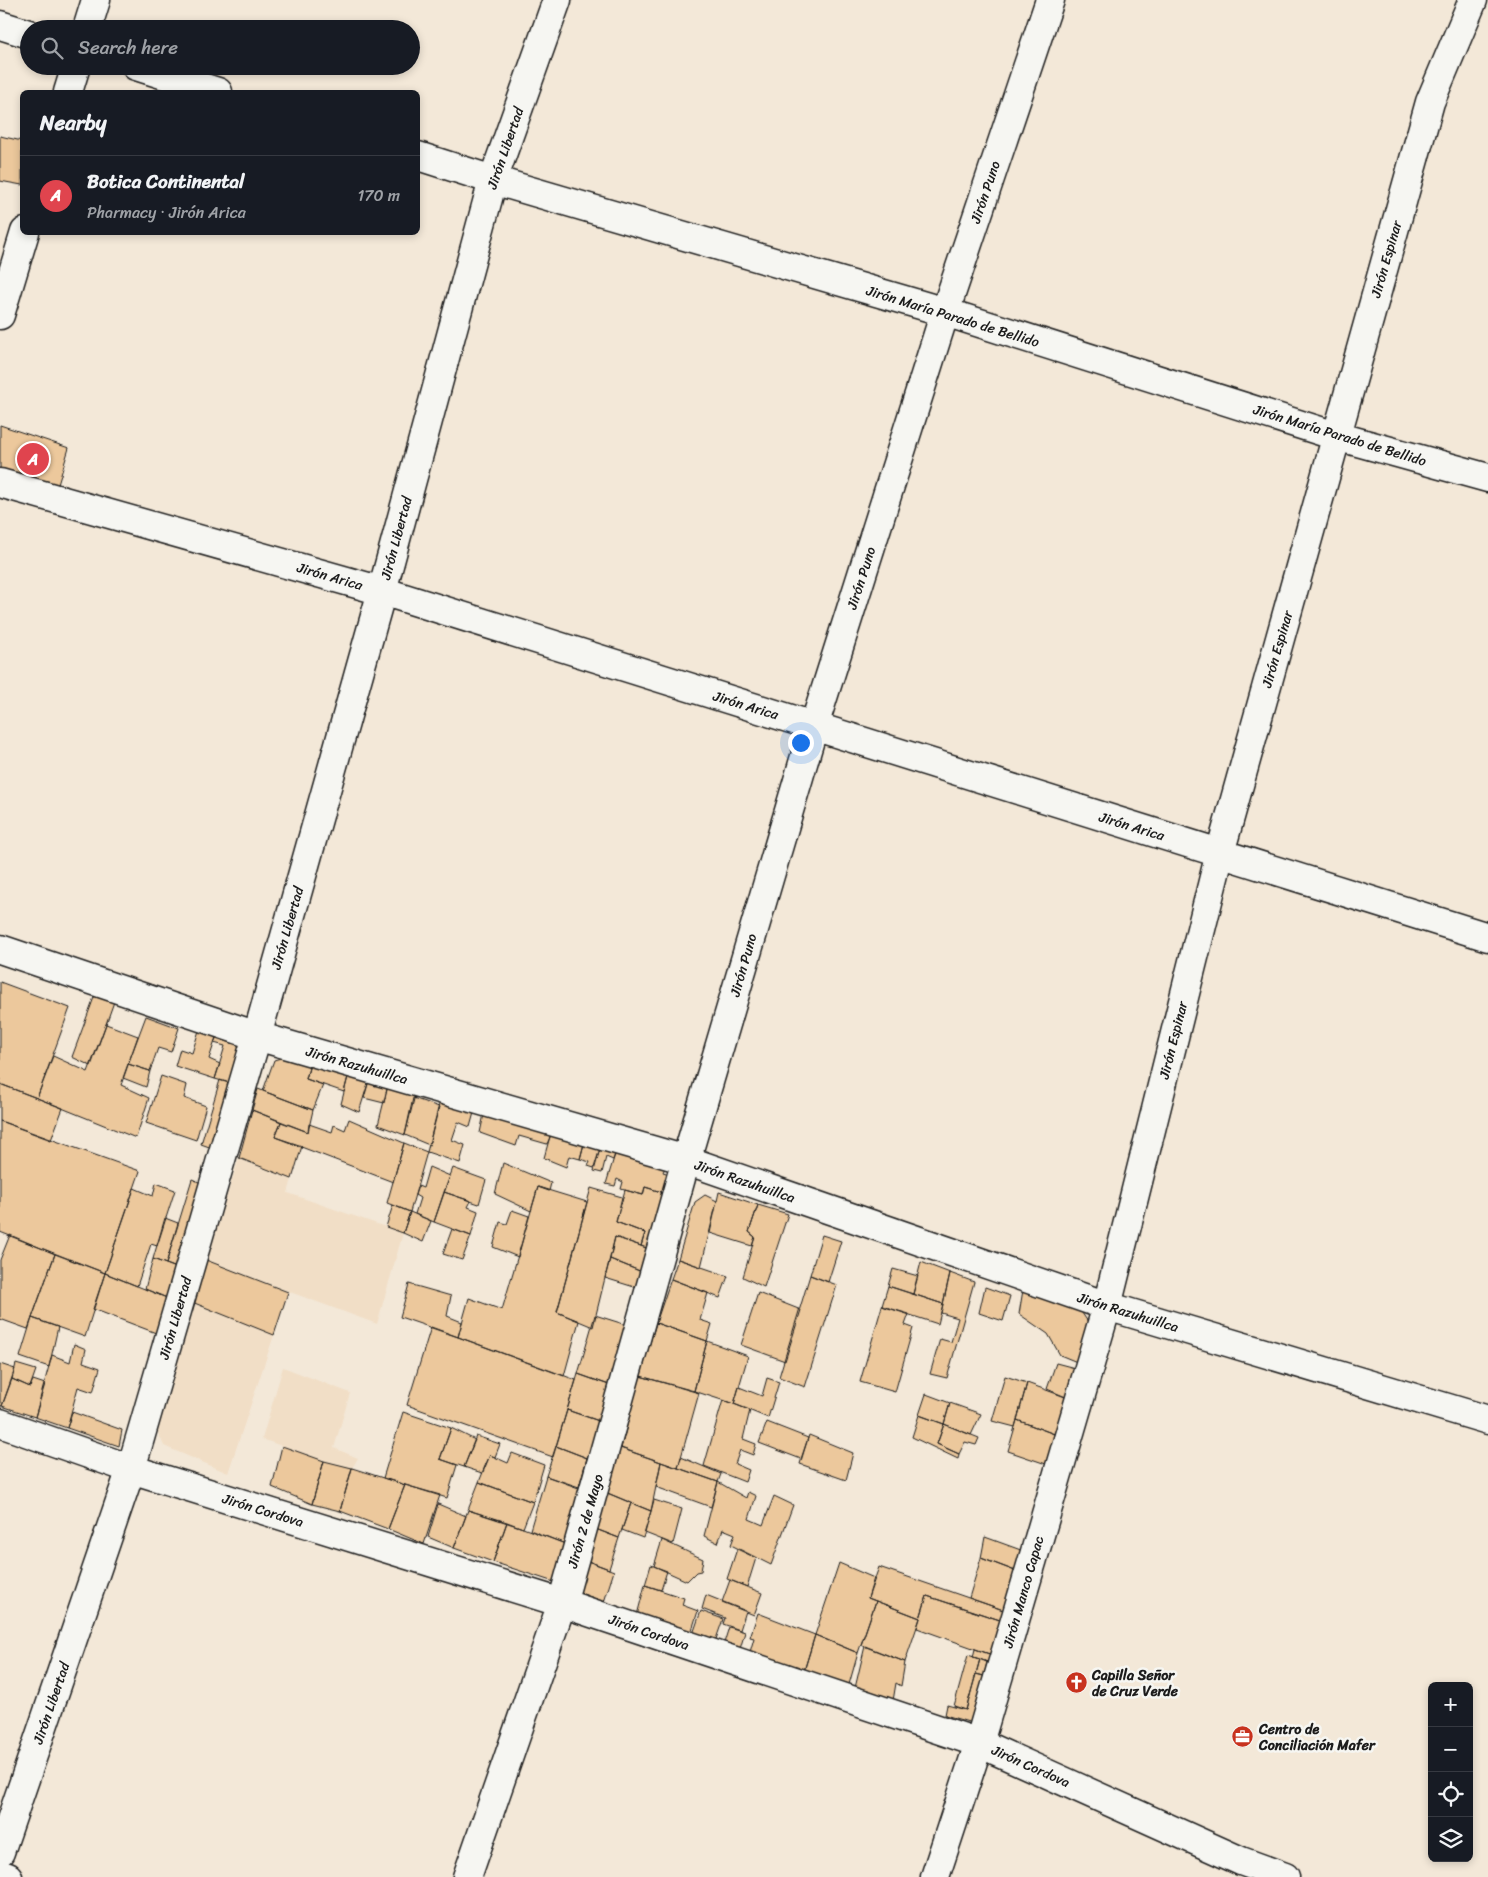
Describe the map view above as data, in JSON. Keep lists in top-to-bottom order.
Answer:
{
  "streets": {
    "street": [
      "Jirón Libertad",
      "Jirón Puno",
      "Jirón Espinar",
      "Jirón María Parado de Bellido",
      "Jirón Arica",
      "Jirón Razuhuillca",
      "Jirón Cordova",
      "Jirón 2 de Mayo",
      "Jirón Manco Capac"
    ]
  },
  "crossings": [
    ["Jirón Libertad", "Jirón María Parado de Bellido"],
    ["Jirón Libertad", "Jirón Arica"],
    ["Jirón Libertad", "Jirón Razuhuillca"],
    ["Jirón Libertad", "Jirón Cordova"],
    ["Jirón Puno", "Jirón María Parado de Bellido"],
    ["Jirón Puno", "Jirón Arica"],
    ["Jirón Puno", "Jirón Razuhuillca"],
    ["Jirón Puno", "Jirón 2 de Mayo"],
    ["Jirón Espinar", "Jirón María Parado de Bellido"],
    ["Jirón Espinar", "Jirón Arica"],
    ["Jirón Espinar", "Jirón Razuhuillca"],
    ["Jirón Espinar", "Jirón Manco Capac"],
    ["Jirón Razuhuillca", "Jirón 2 de Mayo"],
    ["Jirón Razuhuillca", "Jirón Manco Capac"],
    ["Jirón Cordova", "Jirón 2 de Mayo"],
    ["Jirón Cordova", "Jirón Manco Capac"]
  ],
  "places": {
    "church": ["Capilla Señor de Cruz Verde"],
    "office": ["Centro de Conciliación Mafer"]
  },
  "page": {
    "search": "Search here",
    "heading": "Nearby",
    "list": [
      {
        "mark": "A",
        "name": "Botica Continental",
        "note": "Pharmacy · Jirón Arica",
        "value": "170 m"
      }
    ],
    "pins": "A",
    "map_buttons": ["+", "−"]
  }
}
